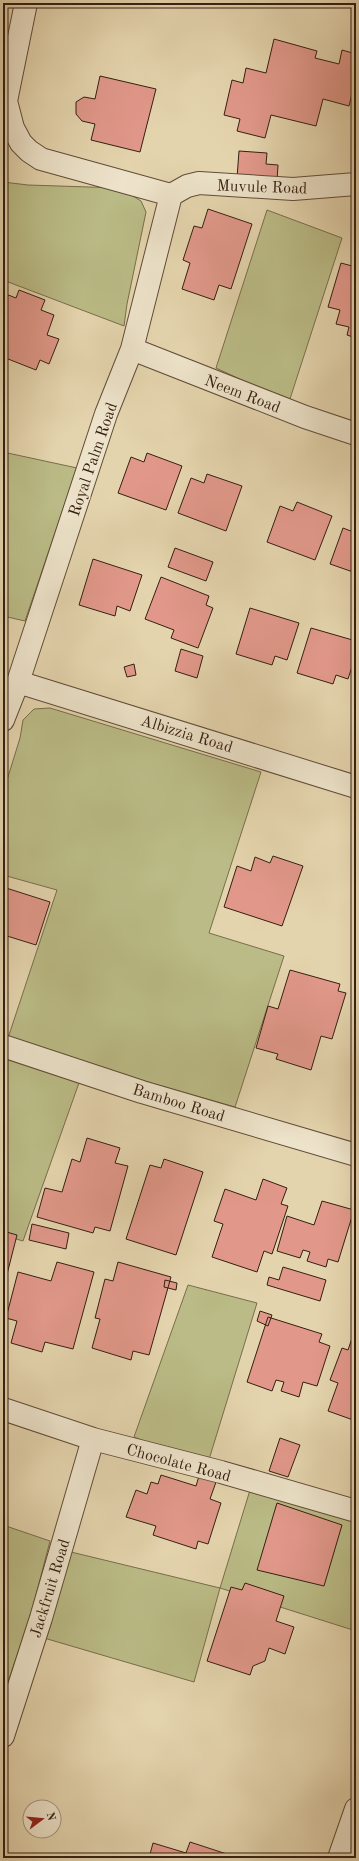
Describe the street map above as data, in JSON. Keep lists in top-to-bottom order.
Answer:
{
  "streets": {
    "street": [
      "Muvule Road",
      "Neem Road",
      "Royal Palm Road",
      "Albizzia Road",
      "Bamboo Road",
      "Chocolate Road",
      "Jackfruit Road"
    ]
  },
  "crossings": [
    ["Muvule Road", "Royal Palm Road"],
    ["Neem Road", "Royal Palm Road"],
    ["Royal Palm Road", "Albizzia Road"],
    ["Chocolate Road", "Jackfruit Road"]
  ],
  "north": "right"
}
